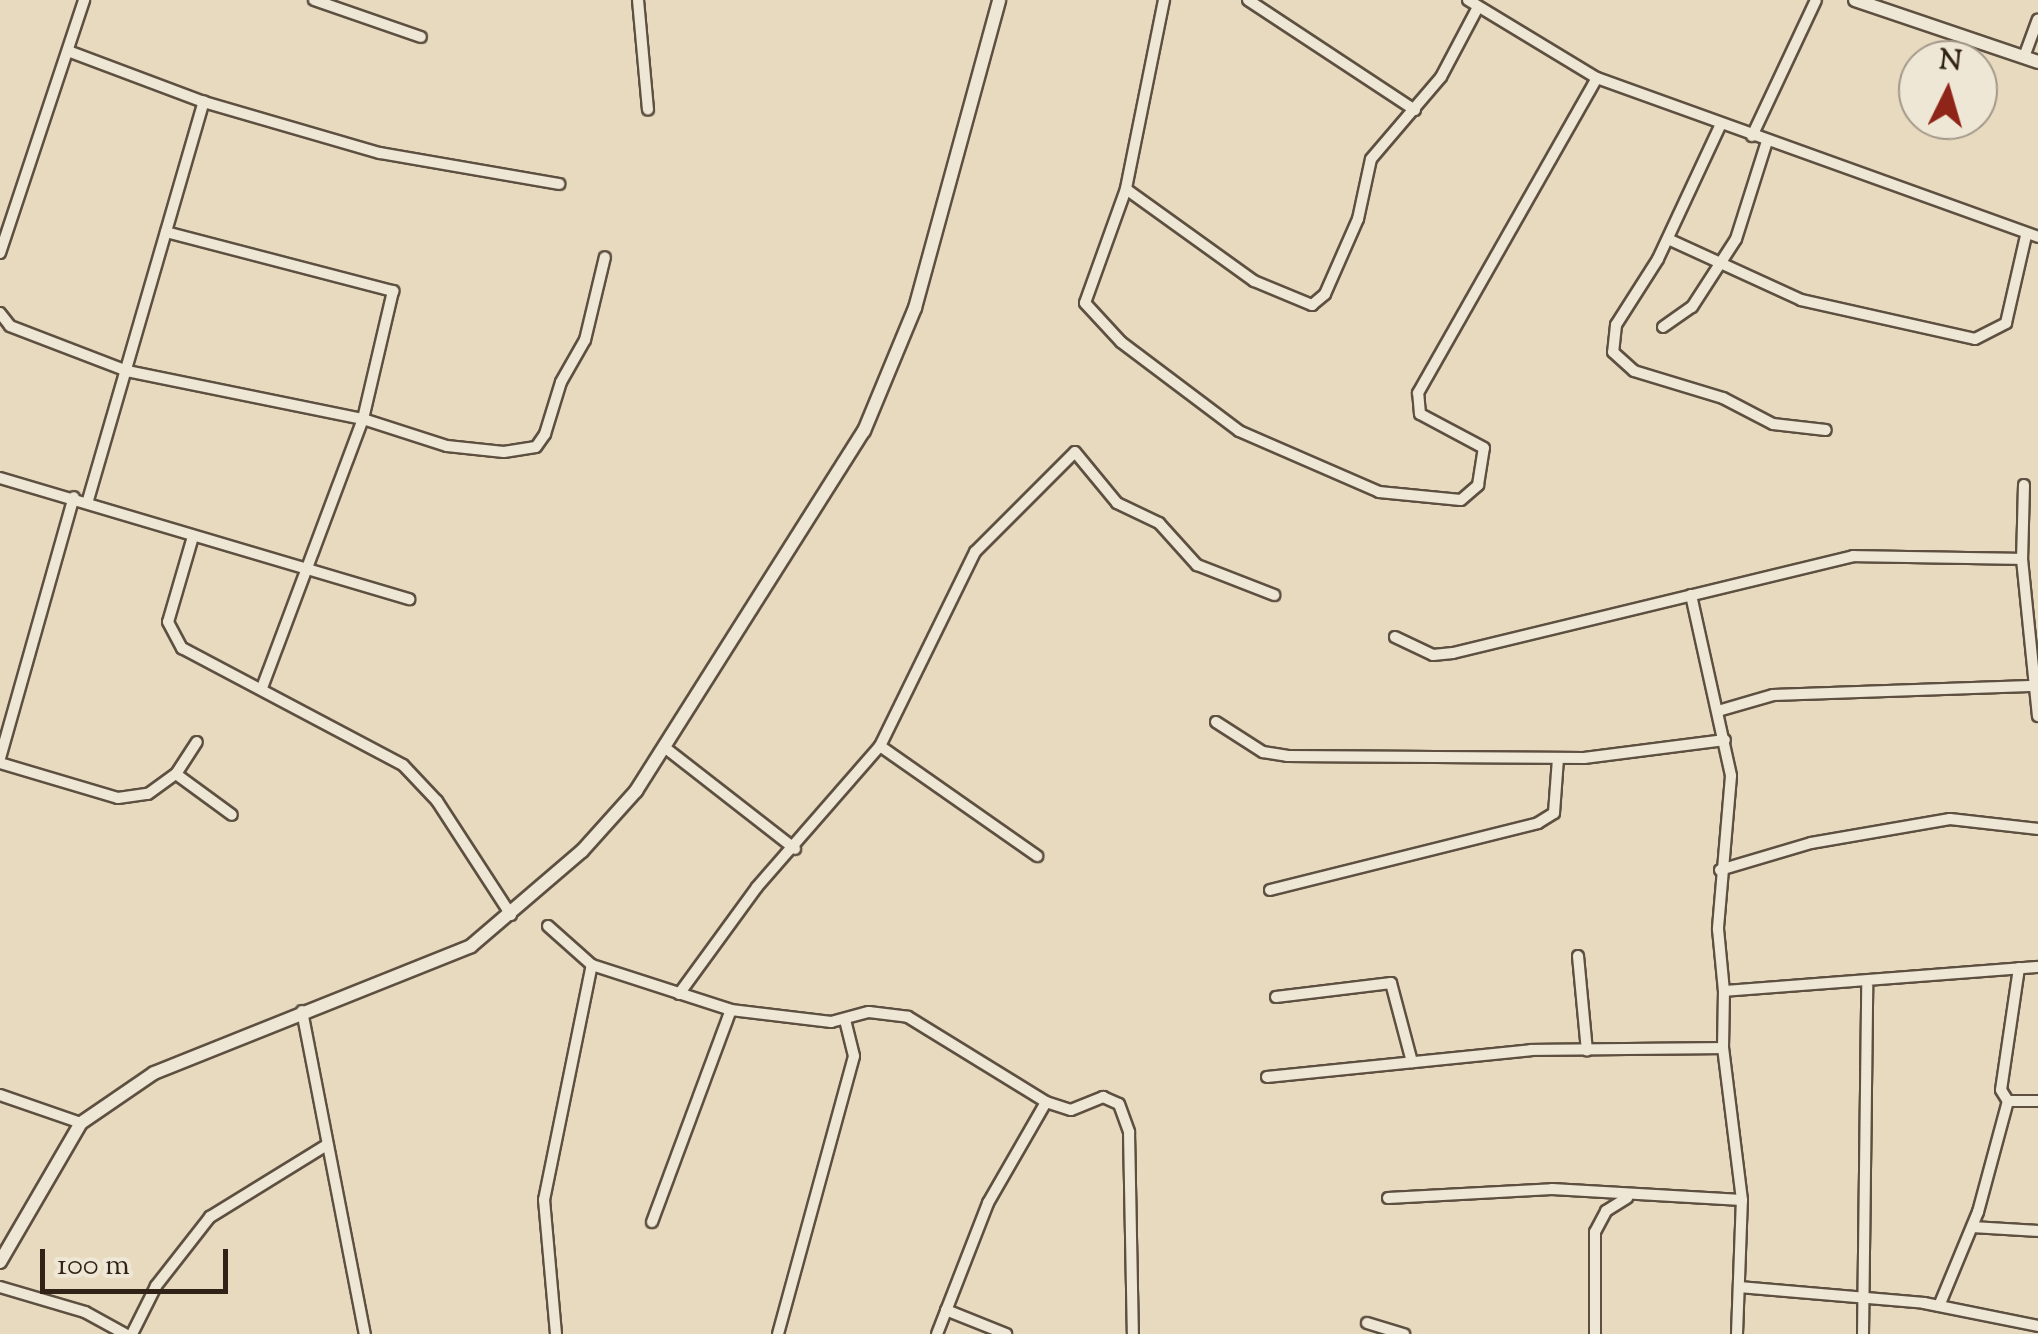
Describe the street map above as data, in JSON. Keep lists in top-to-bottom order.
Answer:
{
  "scale_bar": "100 m",
  "north": "top"
}
